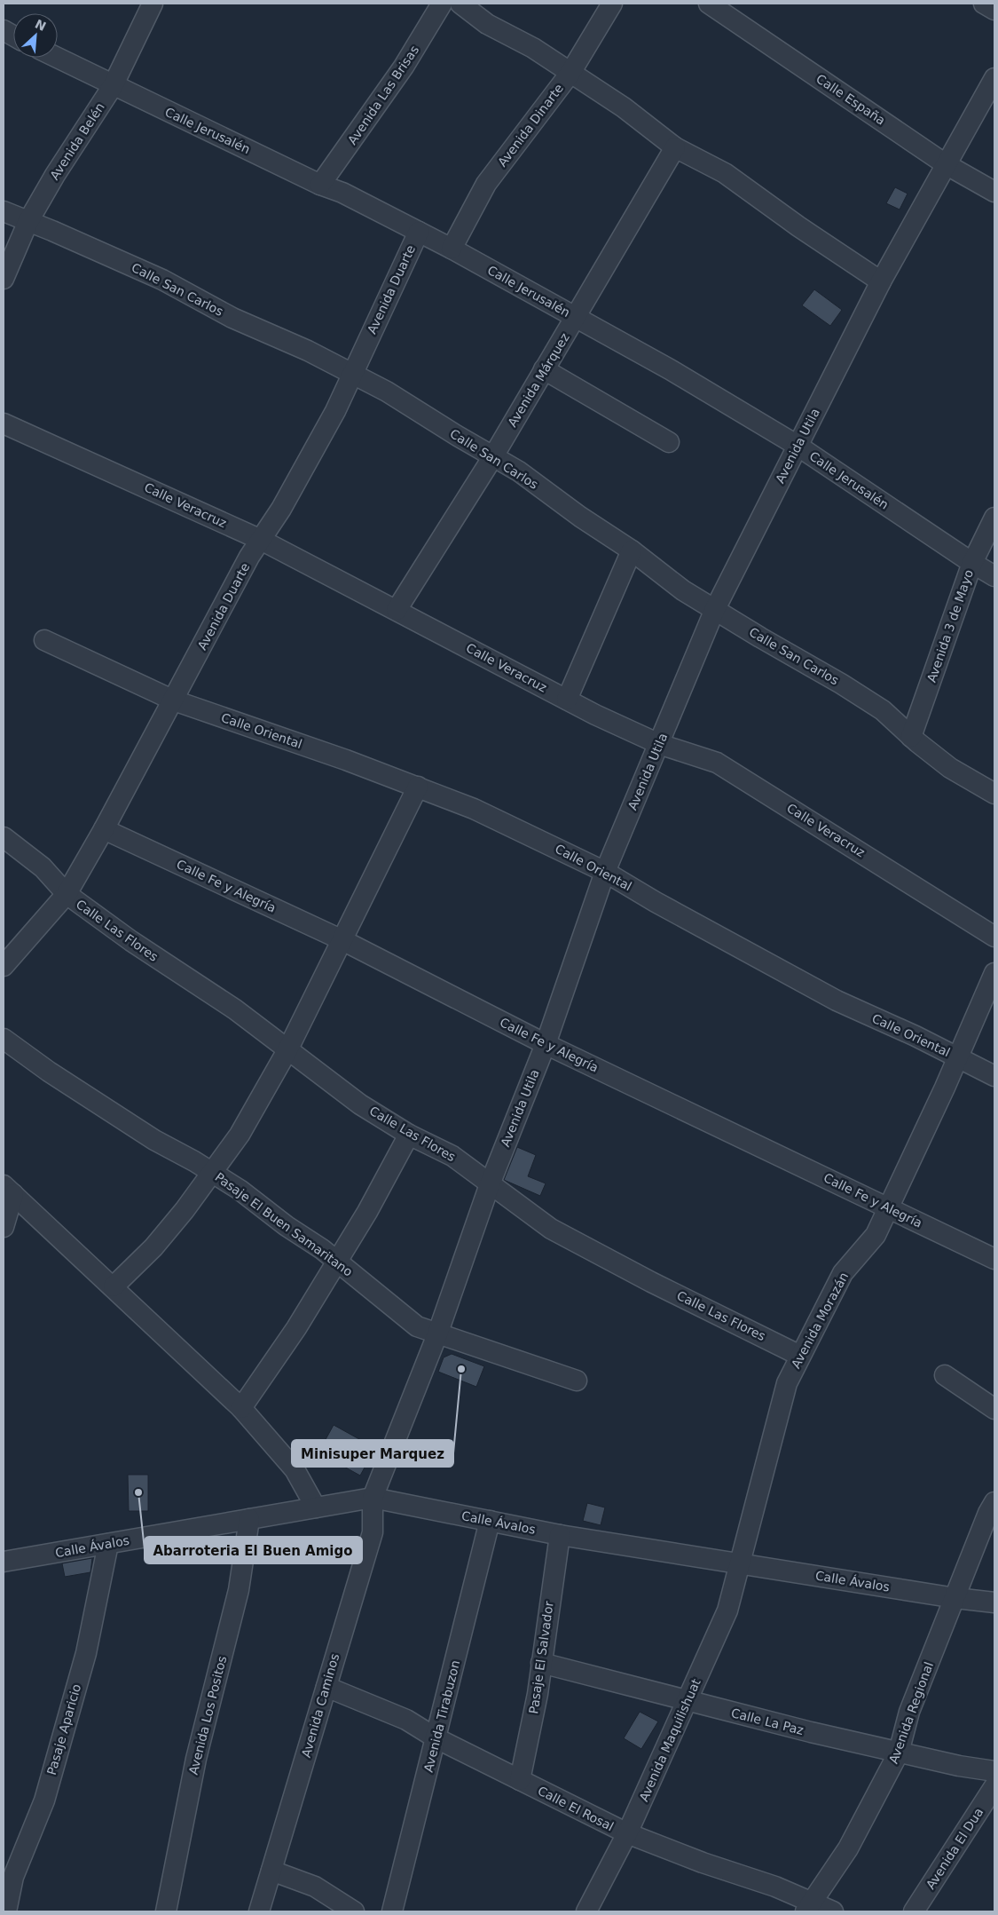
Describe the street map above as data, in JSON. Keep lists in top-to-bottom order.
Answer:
{
  "streets": {
    "street": [
      "Avenida Las Brisas",
      "Calle España",
      "Avenida Dinarte",
      "Calle Jerusalén",
      "Avenida Belén",
      "Calle San Carlos",
      "Avenida Duarte",
      "Avenida Márquez",
      "Avenida Utila",
      "Calle Veracruz",
      "Avenida 3 de Mayo",
      "Calle Oriental",
      "Calle Fe y Alegría",
      "Calle Las Flores",
      "Pasaje El Buen Samaritano",
      "Avenida Morazán",
      "Calle Ávalos",
      "Pasaje El Salvador",
      "Avenida Caminos",
      "Avenida Regional",
      "Avenida Los Positos",
      "Avenida Tirabuzon",
      "Calle La Paz",
      "Pasaje Aparicio",
      "Avenida Maquilishuat",
      "Calle El Rosal",
      "Avenida El Dua"
    ]
  },
  "crossings": [
    ["Avenida Las Brisas", "Calle Jerusalén"],
    ["Calle España", "Avenida Utila"],
    ["Avenida Dinarte", "Calle Jerusalén"],
    ["Calle Jerusalén", "Avenida Belén"],
    ["Calle Jerusalén", "Avenida Duarte"],
    ["Calle Jerusalén", "Avenida Márquez"],
    ["Calle Jerusalén", "Avenida Utila"],
    ["Calle Jerusalén", "Avenida 3 de Mayo"],
    ["Avenida Belén", "Calle San Carlos"],
    ["Calle San Carlos", "Avenida Duarte"],
    ["Calle San Carlos", "Avenida Márquez"],
    ["Calle San Carlos", "Avenida Utila"],
    ["Calle San Carlos", "Avenida 3 de Mayo"],
    ["Avenida Duarte", "Calle Veracruz"],
    ["Avenida Duarte", "Calle Oriental"],
    ["Avenida Duarte", "Calle Fe y Alegría"],
    ["Avenida Duarte", "Calle Las Flores"],
    ["Avenida Márquez", "Calle Veracruz"],
    ["Avenida Utila", "Calle Veracruz"],
    ["Avenida Utila", "Calle Oriental"],
    ["Avenida Utila", "Calle Fe y Alegría"],
    ["Avenida Utila", "Calle Las Flores"],
    ["Avenida Utila", "Pasaje El Buen Samaritano"],
    ["Avenida Utila", "Calle Ávalos"],
    ["Avenida Utila", "Avenida Caminos"],
    ["Calle Oriental", "Avenida Morazán"],
    ["Calle Fe y Alegría", "Avenida Morazán"],
    ["Calle Las Flores", "Avenida Morazán"],
    ["Avenida Morazán", "Calle Ávalos"],
    ["Avenida Morazán", "Avenida Maquilishuat"],
    ["Calle Ávalos", "Pasaje El Salvador"],
    ["Calle Ávalos", "Avenida Caminos"],
    ["Calle Ávalos", "Avenida Regional"],
    ["Calle Ávalos", "Avenida Los Positos"],
    ["Calle Ávalos", "Avenida Tirabuzon"],
    ["Calle Ávalos", "Pasaje Aparicio"],
    ["Calle Ávalos", "Avenida Maquilishuat"],
    ["Pasaje El Salvador", "Calle La Paz"],
    ["Pasaje El Salvador", "Calle El Rosal"],
    ["Avenida Caminos", "Calle El Rosal"],
    ["Avenida Regional", "Calle La Paz"],
    ["Avenida Regional", "Calle El Rosal"],
    ["Avenida Tirabuzon", "Calle El Rosal"],
    ["Calle La Paz", "Avenida Maquilishuat"],
    ["Avenida Maquilishuat", "Calle El Rosal"]
  ],
  "places": ["Minisuper Marquez", "Abarroteria El Buen Amigo"],
  "north": "top right"
}
